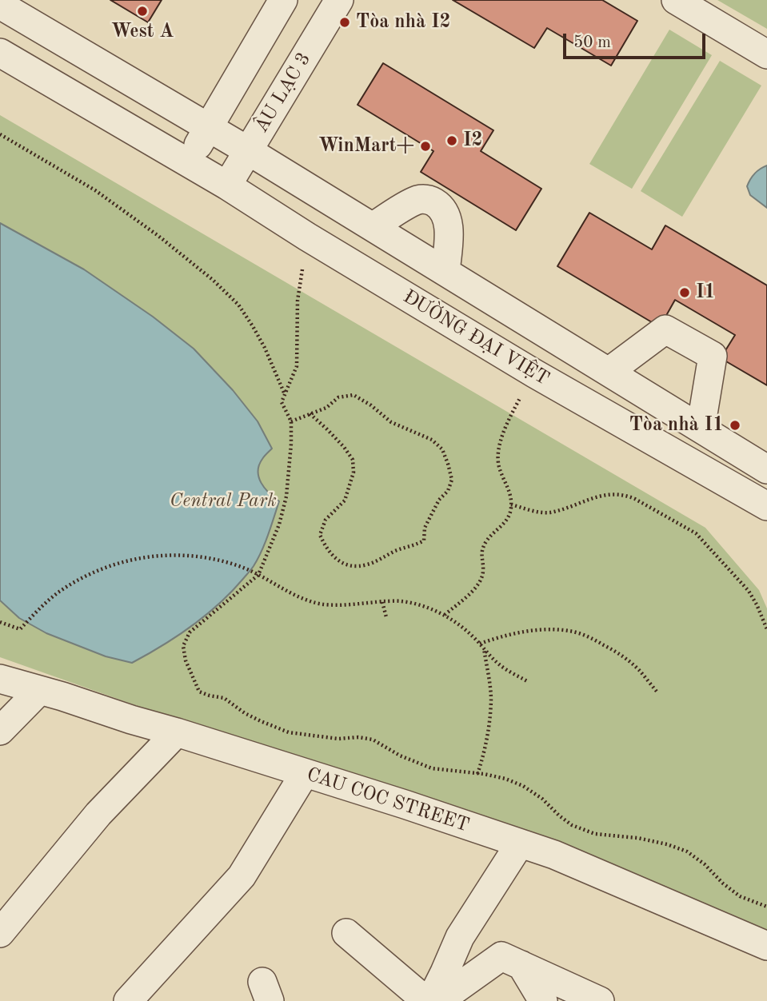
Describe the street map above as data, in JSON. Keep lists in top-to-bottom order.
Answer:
{
  "streets": {
    "street": ["ÂU LẠC 3", "ĐƯỜNG ĐẠI VIỆT", "CAU COC STREET"]
  },
  "crossings": [
    ["ÂU LẠC 3", "ĐƯỜNG ĐẠI VIỆT"]
  ],
  "parks": ["Central Park"],
  "places": [
    "West A",
    "Tòa nhà I2",
    "I2",
    "WinMart+",
    "I1",
    "Tòa nhà I1"
  ],
  "scale_bar": "50 m"
}
